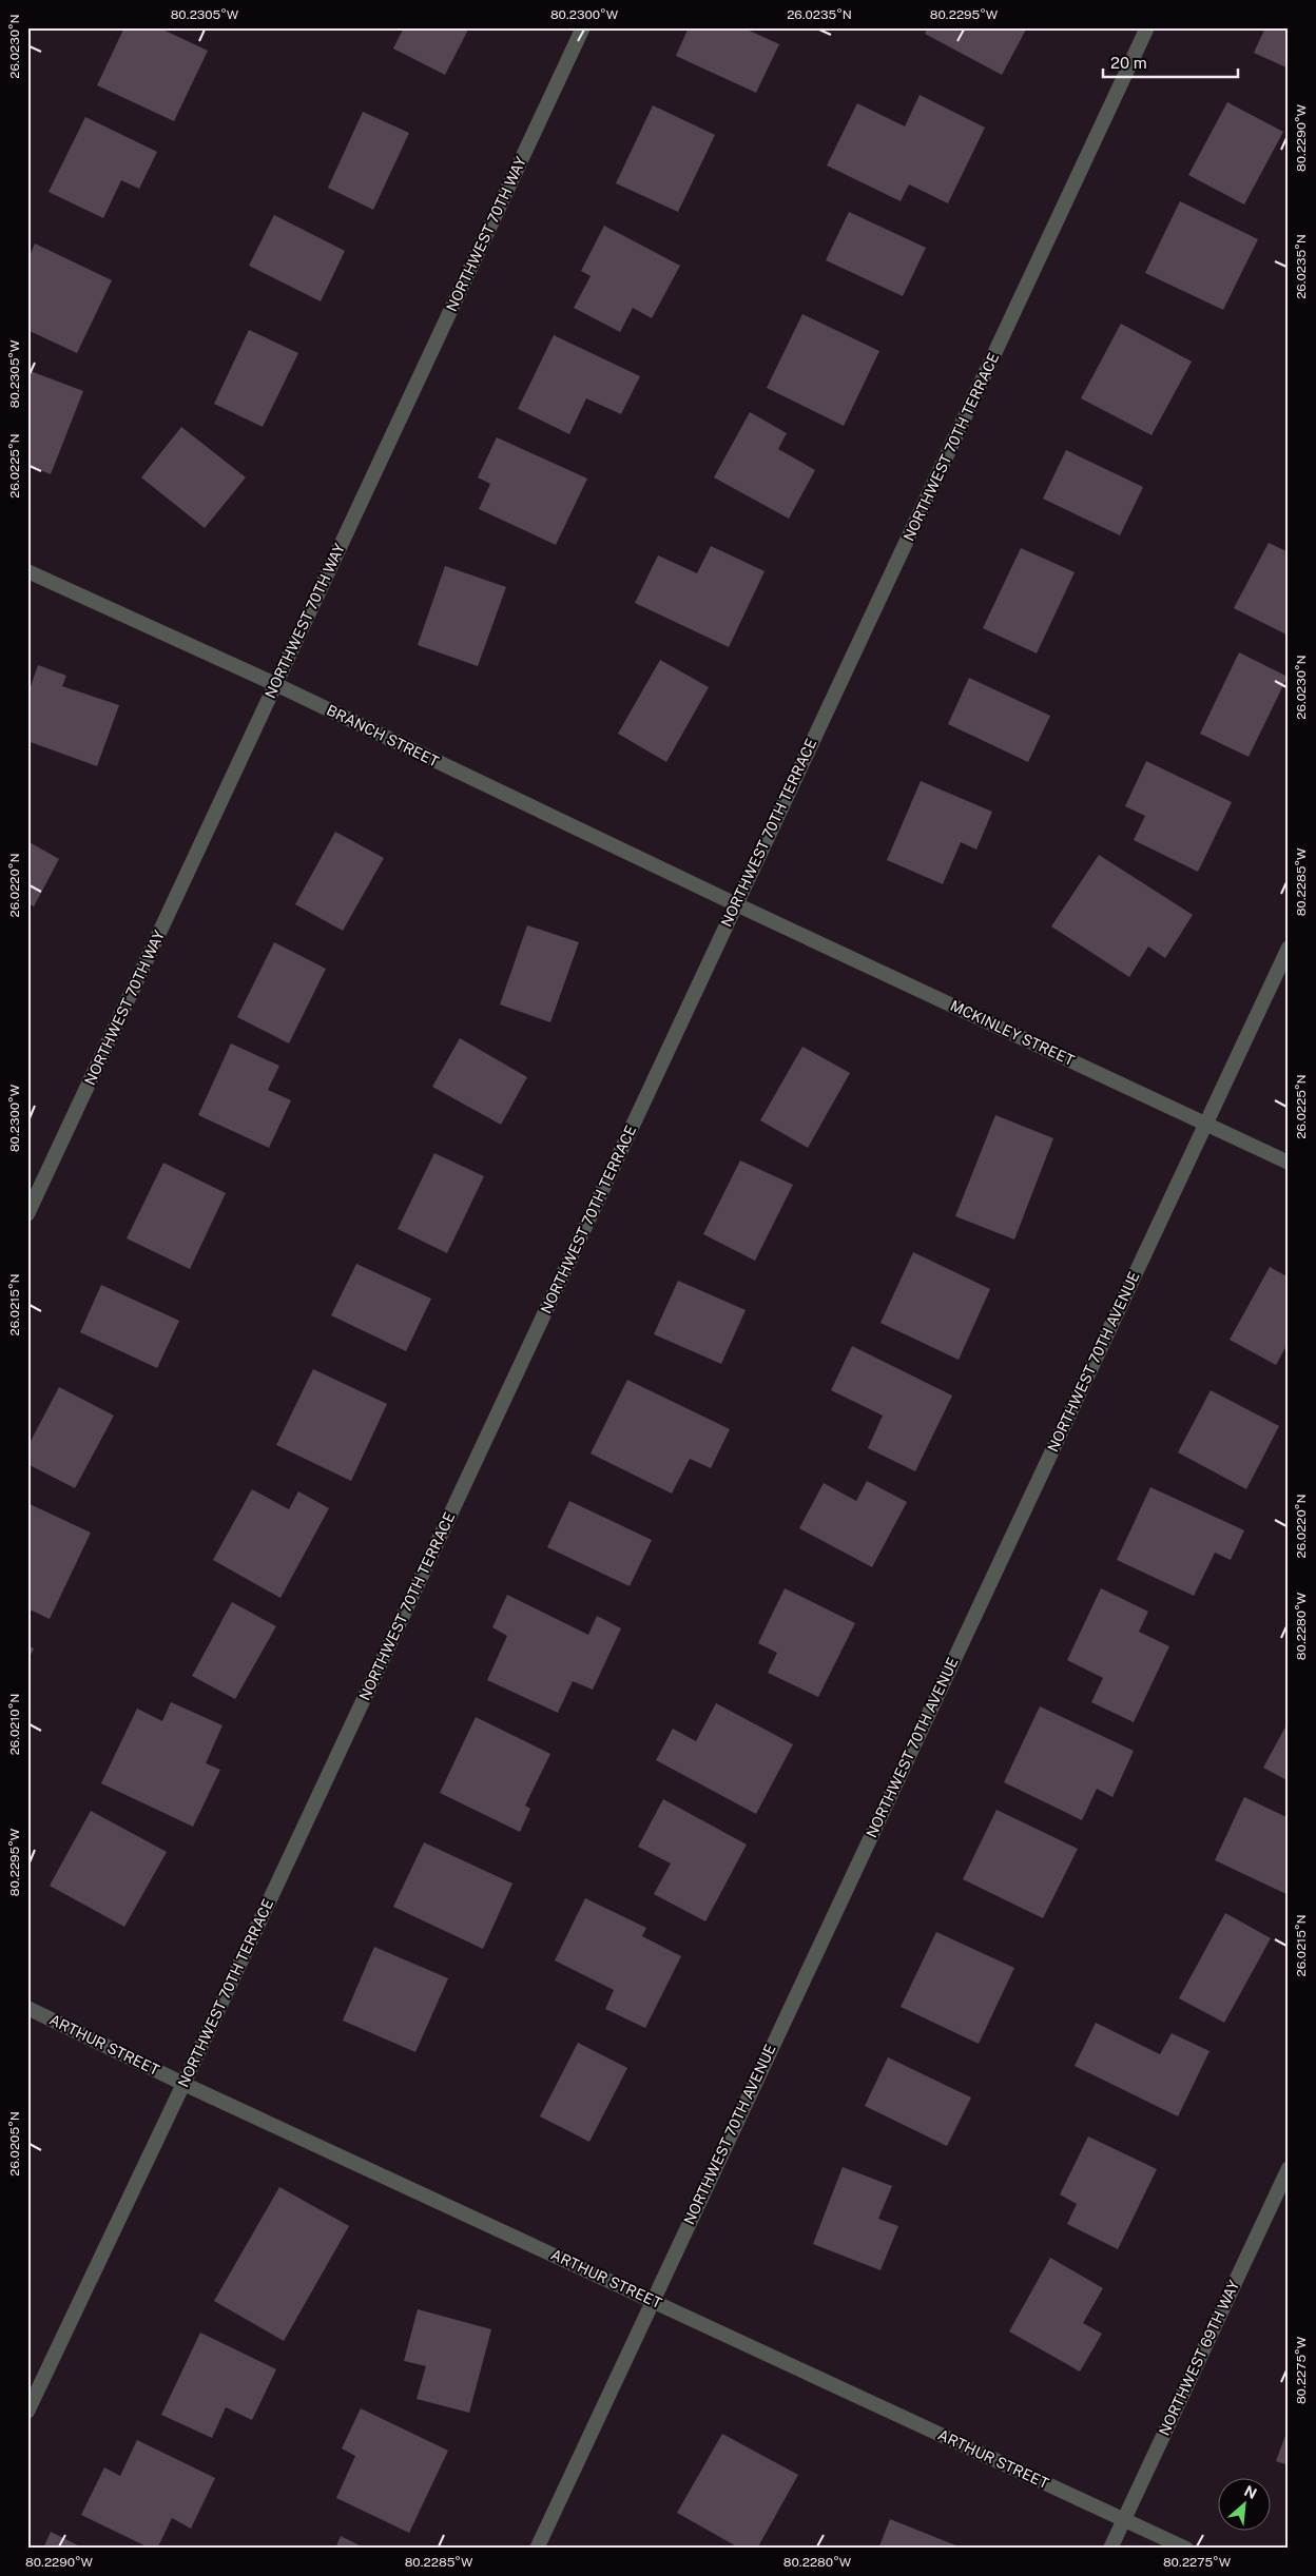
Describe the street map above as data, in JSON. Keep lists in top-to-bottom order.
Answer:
{
  "streets": {
    "street": [
      "NORTHWEST 70TH WAY",
      "NORTHWEST 70TH TERRACE",
      "BRANCH STREET",
      "MCKINLEY STREET",
      "NORTHWEST 70TH AVENUE",
      "ARTHUR STREET",
      "NORTHWEST 69TH WAY"
    ]
  },
  "crossings": [
    ["NORTHWEST 70TH WAY", "BRANCH STREET"],
    ["NORTHWEST 70TH TERRACE", "BRANCH STREET"],
    ["NORTHWEST 70TH TERRACE", "MCKINLEY STREET"],
    ["NORTHWEST 70TH TERRACE", "ARTHUR STREET"],
    ["BRANCH STREET", "MCKINLEY STREET"],
    ["MCKINLEY STREET", "NORTHWEST 70TH AVENUE"],
    ["NORTHWEST 70TH AVENUE", "ARTHUR STREET"],
    ["ARTHUR STREET", "NORTHWEST 69TH WAY"]
  ],
  "scale_bar": "20 m",
  "north": "top right",
  "coordinates": [
    "80.2305°W",
    "80.2300°W",
    "26.0235°N",
    "80.2295°W",
    "26.0230°N",
    "80.2290°W",
    "26.0225°N",
    "80.2285°W",
    "26.0220°N",
    "26.0215°N",
    "80.2280°W",
    "26.0210°N",
    "26.0205°N",
    "80.2275°W"
  ]
}
